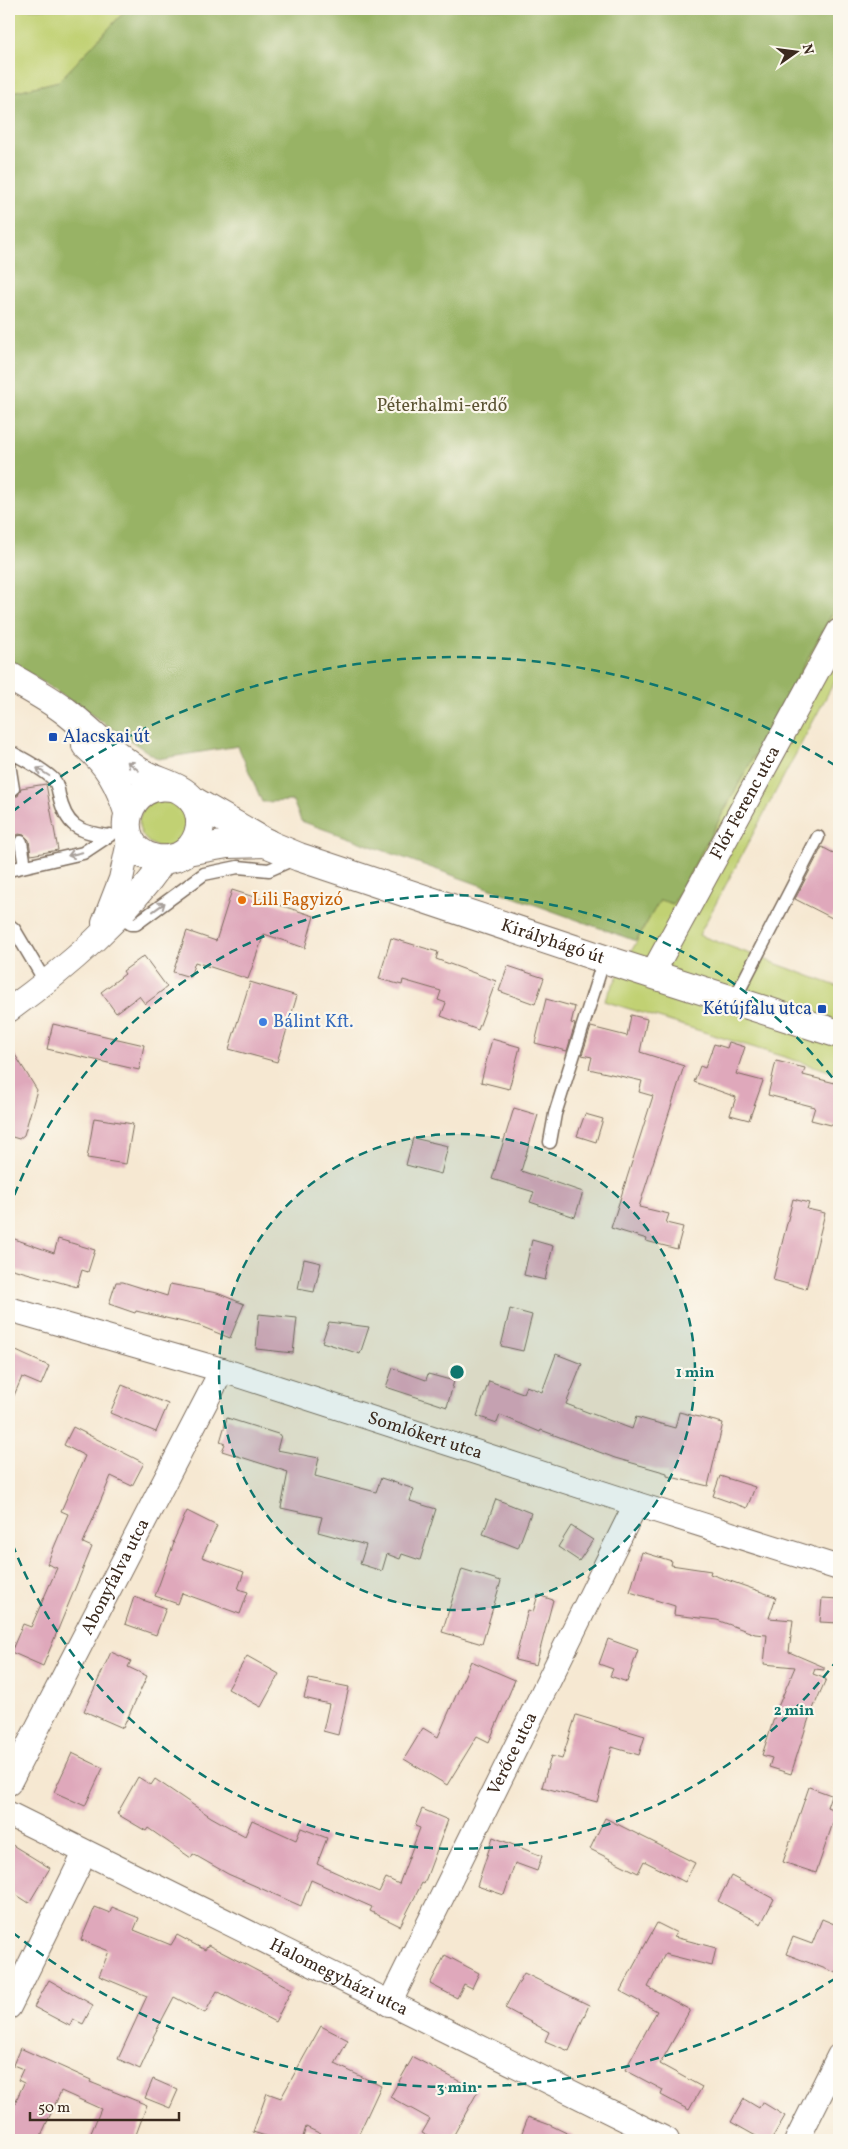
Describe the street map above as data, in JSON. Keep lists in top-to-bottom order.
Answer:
{
  "streets": {
    "street": [
      "Flór Ferenc utca",
      "Királyhágó út",
      "Somlókert utca",
      "Abonyfalva utca",
      "Verőce utca",
      "Halomegyházi utca"
    ]
  },
  "crossings": [
    ["Flór Ferenc utca", "Királyhágó út"],
    ["Somlókert utca", "Abonyfalva utca"],
    ["Somlókert utca", "Verőce utca"],
    ["Verőce utca", "Halomegyházi utca"]
  ],
  "parks": ["Péterhalmi-erdő"],
  "places": {
    "transit": ["Alacskai út", "Kétújfalu utca"],
    "other": ["Lili Fagyizó", "Bálint Kft."]
  },
  "scale_bar": "50 m",
  "north": "right",
  "rings": ["1 min", "2 min", "3 min"]
}
